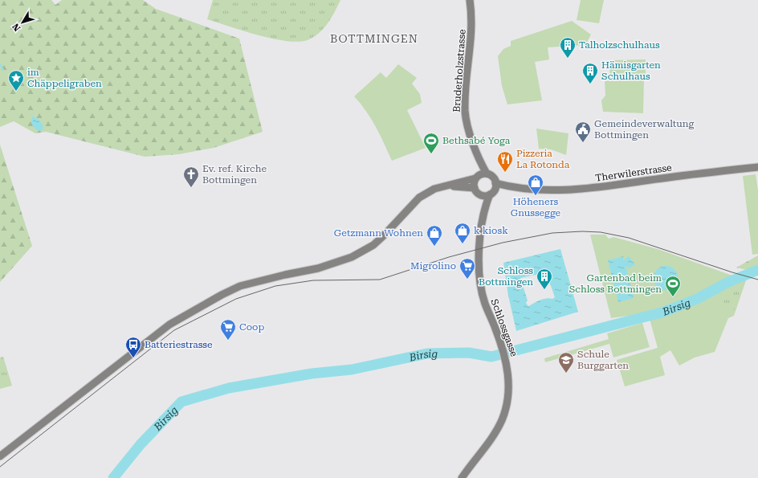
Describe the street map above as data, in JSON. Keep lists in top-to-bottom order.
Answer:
{
  "streets": {
    "main road": ["Bruderholzstrasse", "Therwilerstrasse", "Schlossgasse"]
  },
  "crossings": [
    ["Bruderholzstrasse", "Therwilerstrasse"],
    ["Bruderholzstrasse", "Schlossgasse"],
    ["Therwilerstrasse", "Schlossgasse"]
  ],
  "districts": ["BOTTMINGEN"],
  "water": ["Birsig"],
  "places": {
    "building": ["Talholzschulhaus", "Hämisgarten Schulhaus", "Schloss Bottmingen"],
    "place": ["im Chäppeligraben"],
    "public building": ["Gemeindeverwaltung Bottmingen"],
    "sports": ["Bethsabé Yoga", "Gartenbad beim Schloss Bottmingen"],
    "restaurant": ["Pizzeria La Rotonda"],
    "church": ["Ev. ref. Kirche Bottmingen"],
    "shop": ["Höheners Gnussegge", "k kiosk", "Getzmann Wohnen"],
    "supermarket": ["Migrolino", "Coop"],
    "bus stop": ["Batteriestrasse"],
    "school or university": ["Schule Burggarten"]
  },
  "north": "bottom left"
}
